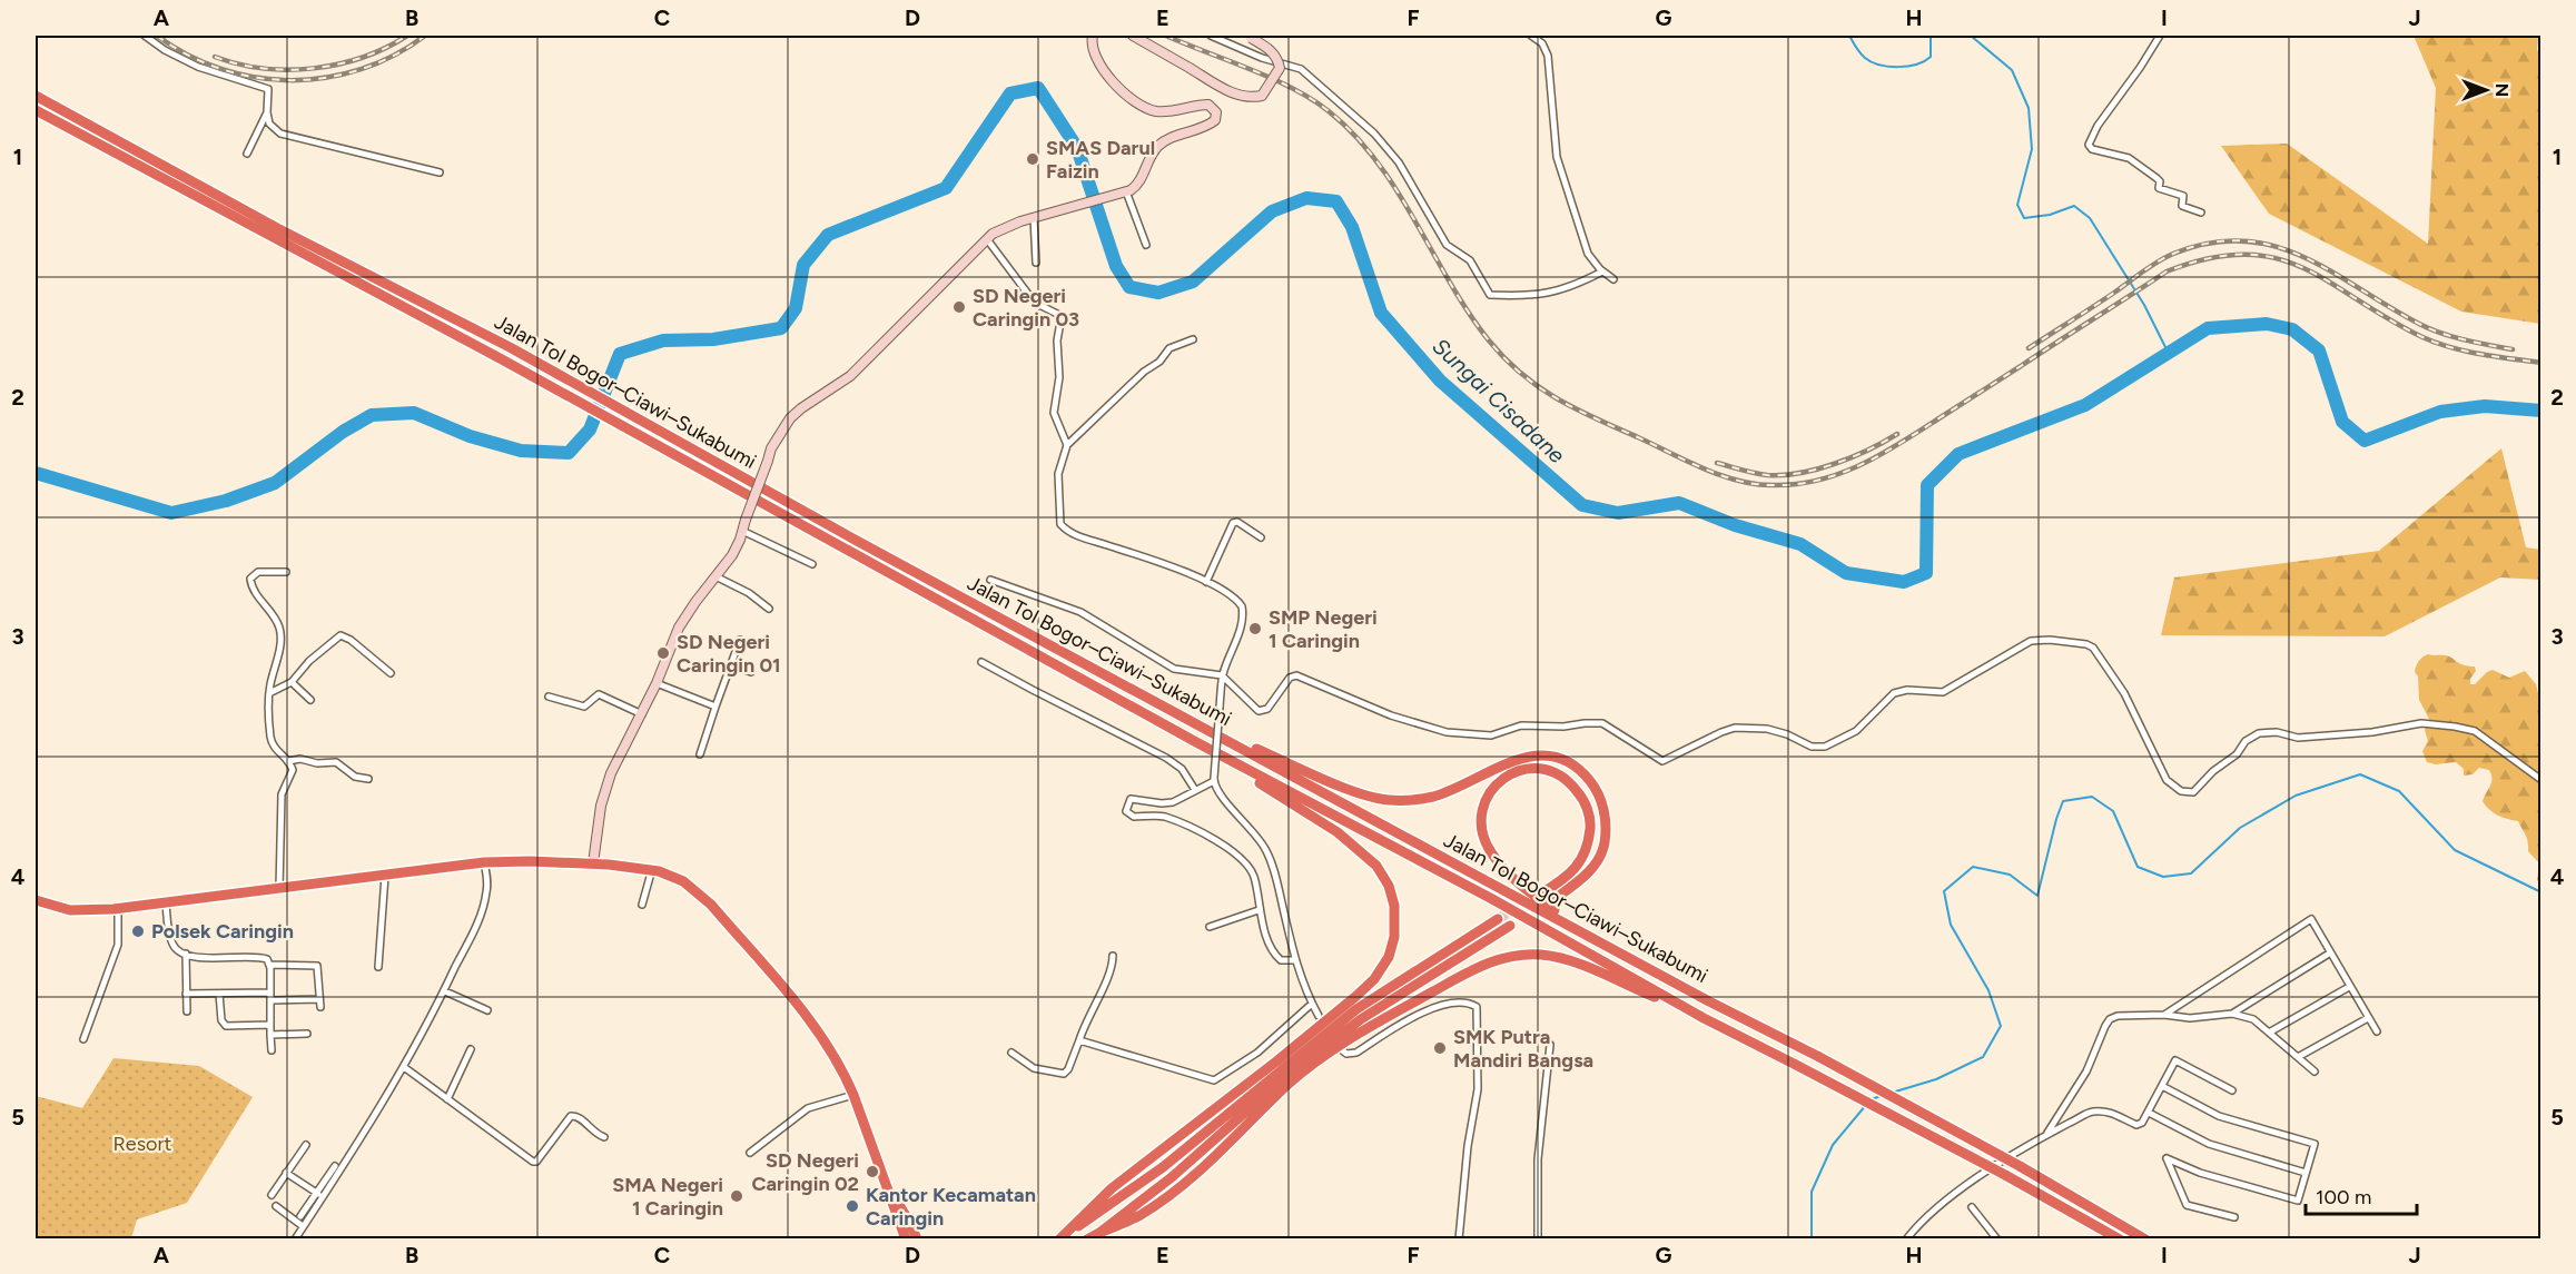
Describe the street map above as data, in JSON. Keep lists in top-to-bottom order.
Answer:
{
  "streets": {
    "highway": ["Jalan Tol Bogor–Ciawi–Sukabumi"]
  },
  "water": ["Sungai Cisadane"],
  "parks": ["Resort"],
  "places": [
    "SMAS Darul Faizin",
    "SD Negeri Caringin 03",
    "SMP Negeri 1 Caringin",
    "SD Negeri Caringin 01",
    "Polsek Caringin",
    "SMK Putra Mandiri Bangsa",
    "SD Negeri Caringin 02",
    "SMA Negeri 1 Caringin",
    "Kantor Kecamatan Caringin"
  ],
  "scale_bar": "100 m",
  "north": "right",
  "grid": {
    "columns": [
      "A",
      "B",
      "C",
      "D",
      "E",
      "F",
      "G",
      "H",
      "I",
      "J"
    ],
    "rows": [
      "1",
      "2",
      "3",
      "4",
      "5"
    ]
  }
}
